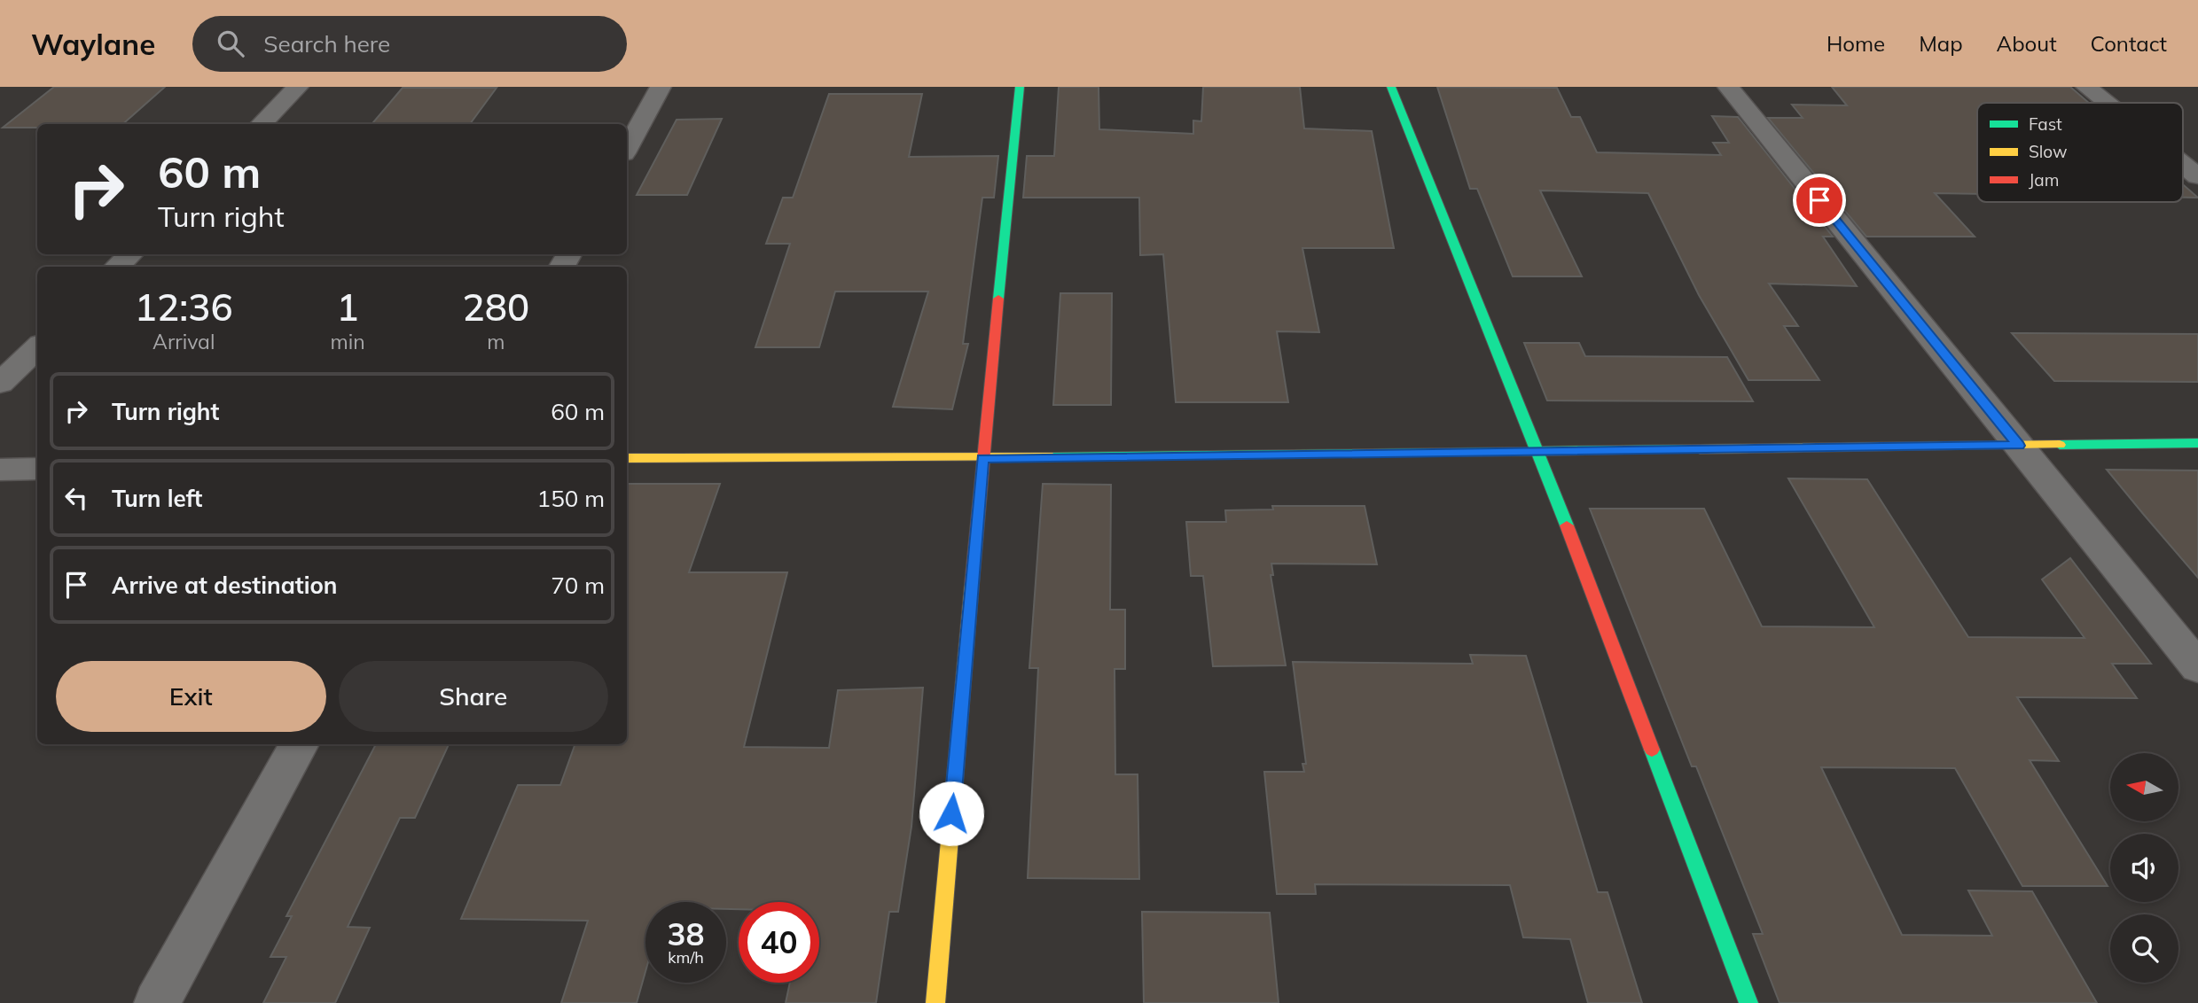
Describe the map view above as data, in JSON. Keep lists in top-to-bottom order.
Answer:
{
  "legend": ["Fast", "Slow", "Jam"],
  "north": "left",
  "page": {
    "header": "Waylane",
    "search": "Search here",
    "nav": [
      "Home",
      "Map",
      "About",
      "Contact"
    ],
    "turn": ["60 m", "Turn right"],
    "eta": [
      "12:36",
      "Arrival",
      "1",
      "min",
      "280",
      "m"
    ],
    "list": [
      {
        "name": "Turn right",
        "value": "60 m"
      },
      {
        "name": "Turn left",
        "value": "150 m"
      },
      {
        "name": "Arrive at destination",
        "value": "70 m"
      }
    ],
    "buttons": ["Exit", "Share"],
    "speed": "38 km/h",
    "limit": "40"
  }
}
